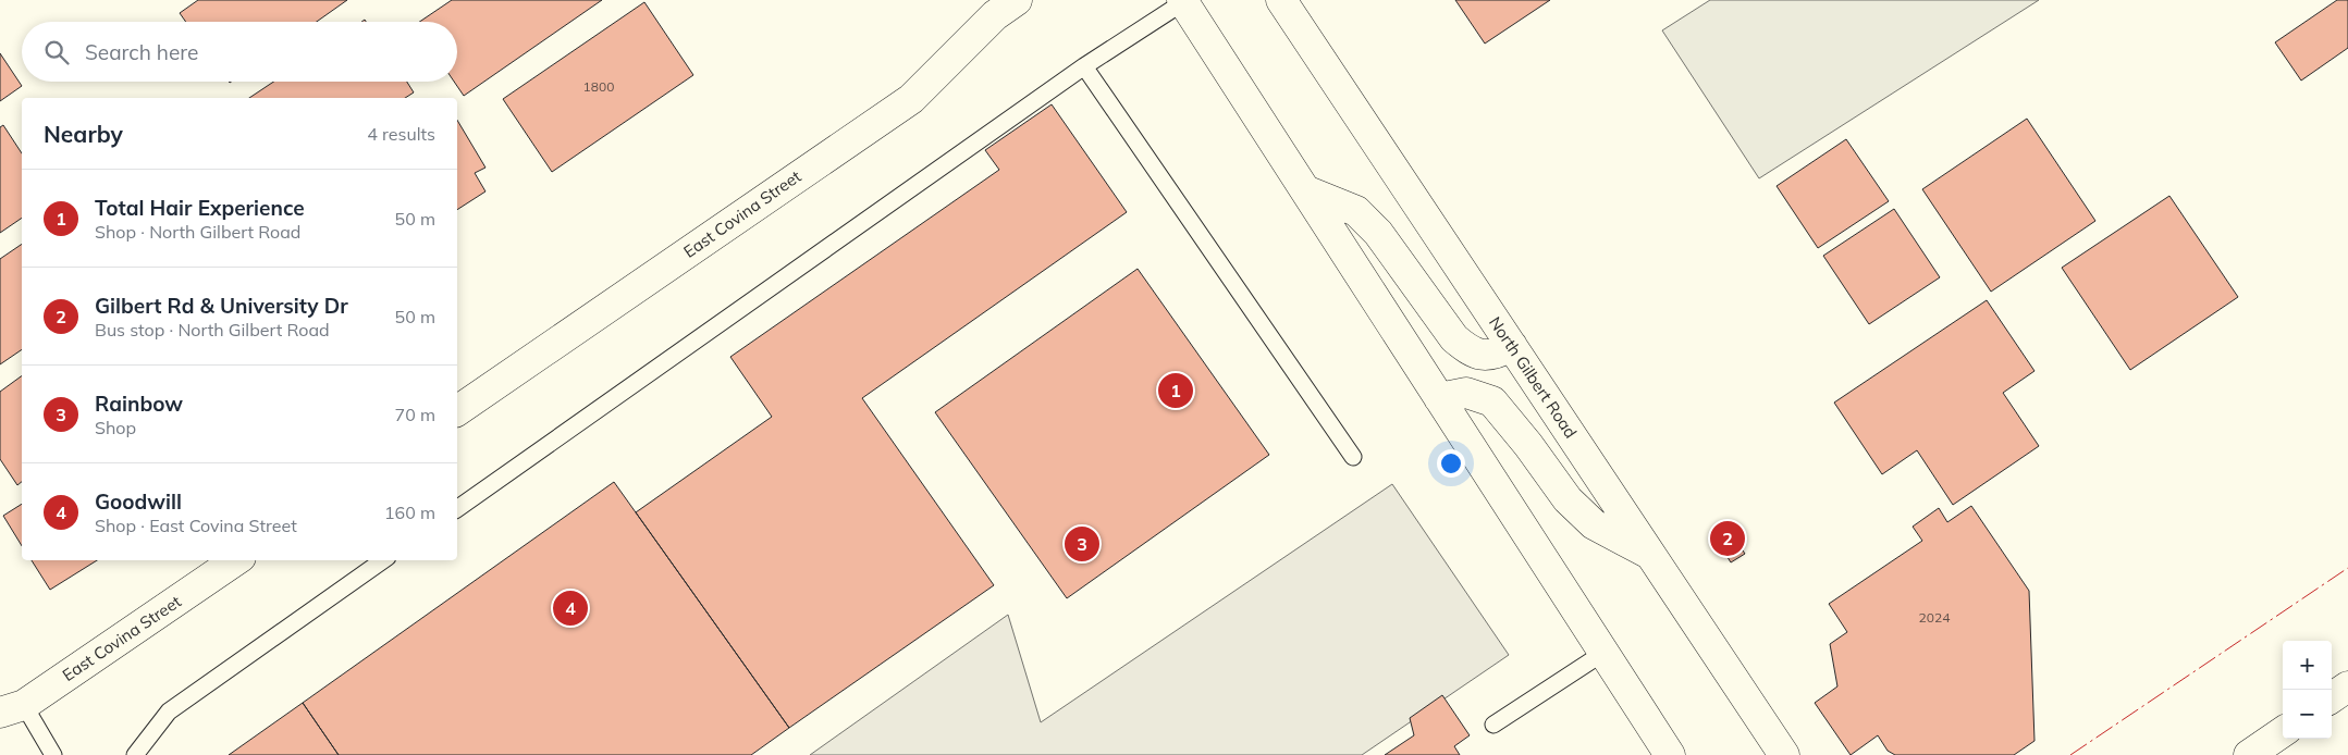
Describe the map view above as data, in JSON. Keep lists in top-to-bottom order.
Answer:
{
  "streets": {
    "main road": ["East Covina Street", "North Gilbert Road"]
  },
  "house_numbers": ["1800", "2024"],
  "page": {
    "search": "Search here",
    "heading": ["Nearby", "4 results"],
    "list": [
      {
        "mark": "1",
        "name": "Total Hair Experience",
        "note": "Shop · North Gilbert Road",
        "value": "50 m"
      },
      {
        "mark": "2",
        "name": "Gilbert Rd & University Dr",
        "note": "Bus stop · North Gilbert Road",
        "value": "50 m"
      },
      {
        "mark": "3",
        "name": "Rainbow",
        "note": "Shop",
        "value": "70 m"
      },
      {
        "mark": "4",
        "name": "Goodwill",
        "note": "Shop · East Covina Street",
        "value": "160 m"
      }
    ],
    "pins": [
      "1",
      "2",
      "3",
      "4"
    ],
    "map_buttons": ["+", "−"]
  }
}
